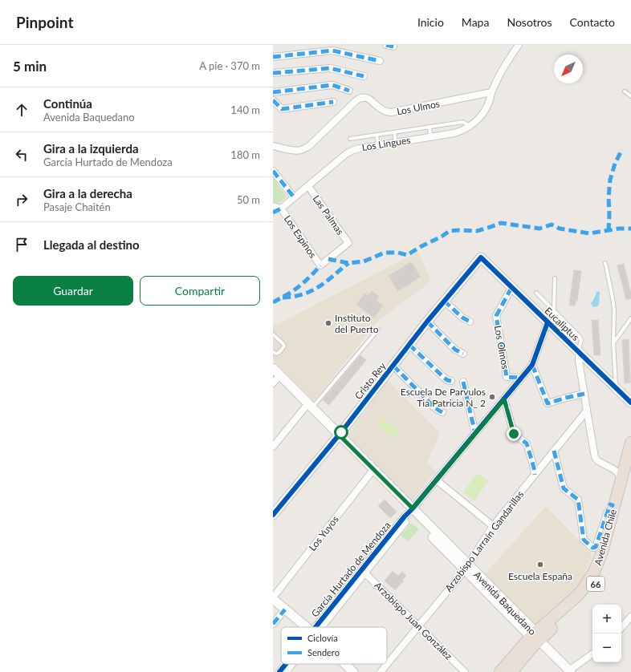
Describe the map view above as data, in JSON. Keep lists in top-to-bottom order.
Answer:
{
  "streets": {
    "highway": ["Avenida Chile", "66"],
    "street": [
      "Los Ulmos",
      "Los Lingues",
      "Las Palmas",
      "Los Espinos",
      "Eucaliptus",
      "Los Olmos",
      "Cristo Rey",
      "Los Yuyos",
      "Arzobispo Larraín Gandarillas",
      "García Hurtado de Mendoza",
      "Avenida Baquedano",
      "Arzobispo Juan González"
    ]
  },
  "crossings": [
    ["Los Ulmos", "Los Lingues"],
    ["Los Lingues", "Las Palmas"],
    ["Los Lingues", "Los Espinos"],
    ["Las Palmas", "Los Espinos"],
    ["Eucaliptus", "Los Olmos"],
    ["Eucaliptus", "Cristo Rey"],
    ["Eucaliptus", "García Hurtado de Mendoza"],
    ["Los Olmos", "García Hurtado de Mendoza"],
    ["Cristo Rey", "Avenida Baquedano"],
    ["Los Yuyos", "Avenida Baquedano"],
    ["Avenida Chile", "Avenida Baquedano"],
    ["Arzobispo Larraín Gandarillas", "Avenida Baquedano"],
    ["Arzobispo Larraín Gandarillas", "Arzobispo Juan González"],
    ["García Hurtado de Mendoza", "Avenida Baquedano"],
    ["García Hurtado de Mendoza", "Arzobispo Juan González"]
  ],
  "places": ["Instituto del Puerto", "Escuela De Parvulos Tia Patricia N_ 2", "Escuela España"],
  "legend": ["Ciclovía", "Sendero"],
  "north": "bottom left",
  "page": {
    "header": "Pinpoint",
    "nav": [
      "Inicio",
      "Mapa",
      "Nosotros",
      "Contacto"
    ],
    "heading": ["5 min", "A pie · 370 m"],
    "list": [
      ["Continúa", "Avenida Baquedano", "140 m"],
      ["Gira a la izquierda", "García Hurtado de Mendoza", "180 m"],
      ["Gira a la derecha", "Pasaje Chaitén", "50 m"],
      "Llegada al destino"
    ],
    "buttons": ["Guardar", "Compartir"],
    "map_buttons": ["+", "−"]
  }
}
